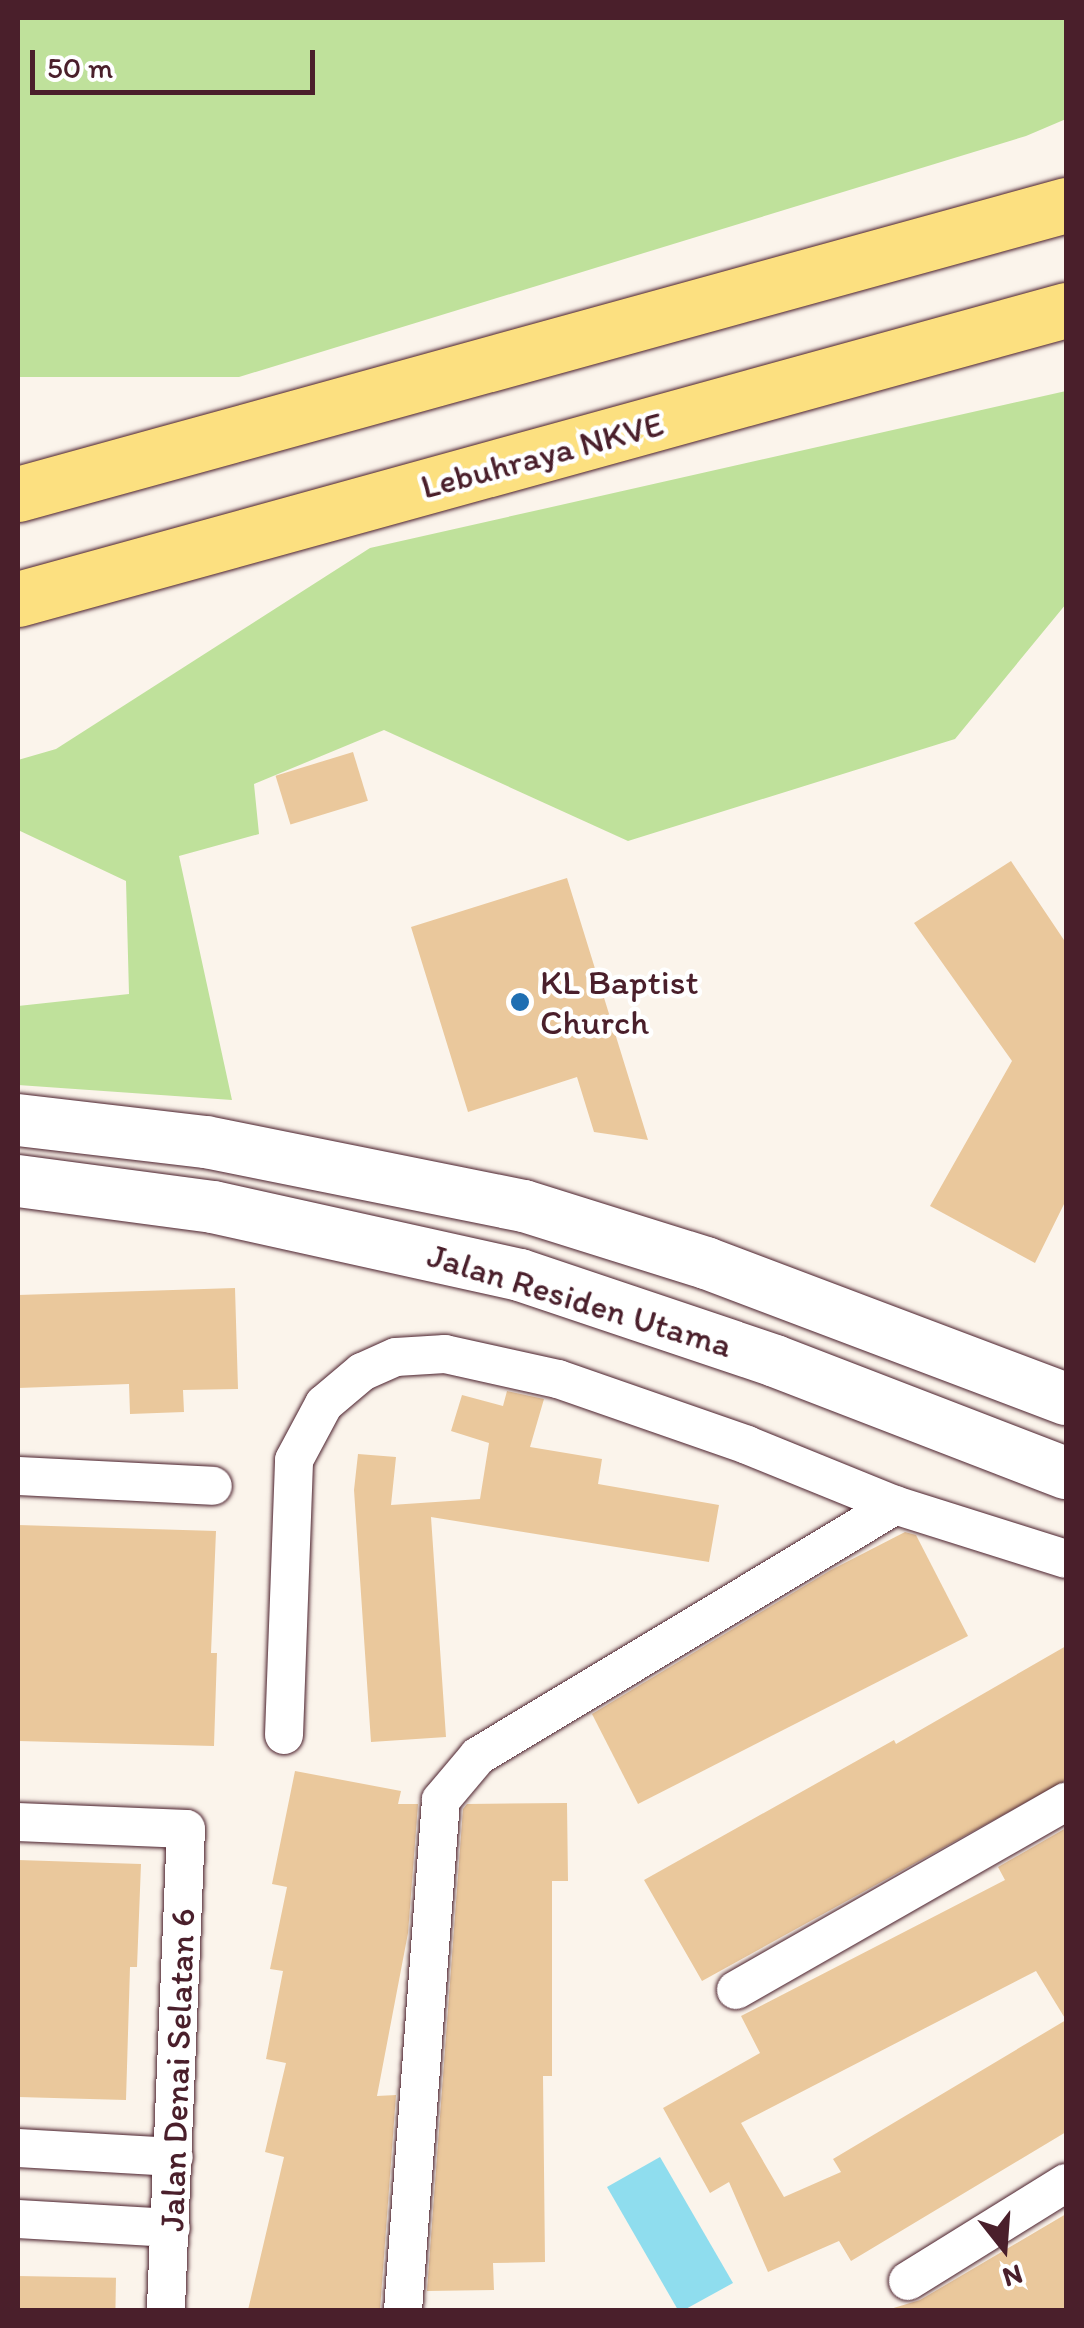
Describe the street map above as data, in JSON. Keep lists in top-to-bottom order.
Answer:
{
  "streets": {
    "highway": ["Lebuhraya NKVE"],
    "street": ["Jalan Residen Utama", "Jalan Denai Selatan 6"]
  },
  "places": ["KL Baptist Church"],
  "scale_bar": "50 m",
  "north": "bottom"
}
